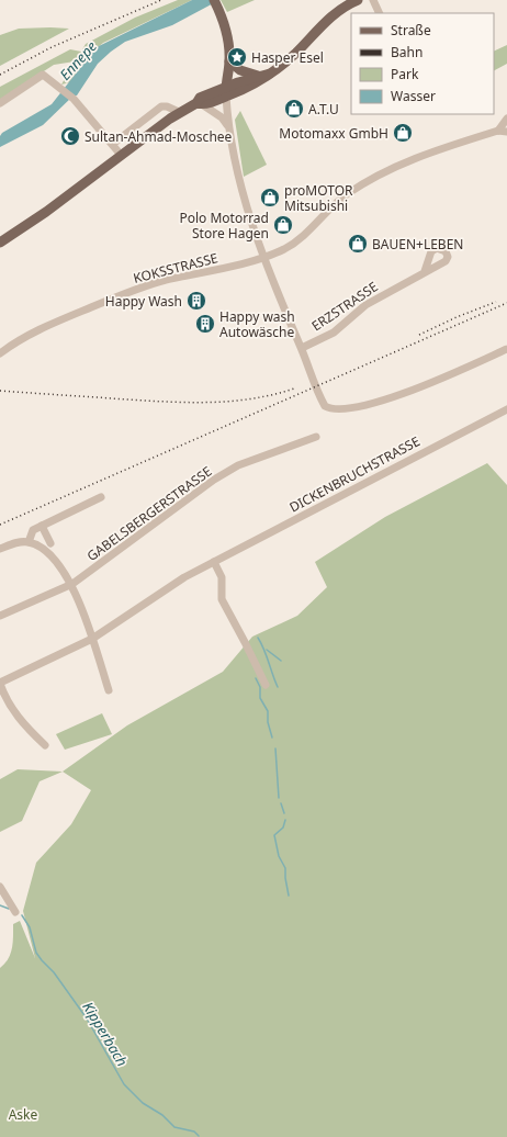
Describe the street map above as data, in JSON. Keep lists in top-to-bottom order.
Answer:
{
  "streets": {
    "street": [
      "KOKSSTRASSE",
      "ERZSTRASSE",
      "DICKENBRUCHSTRASSE",
      "GABELSBERGERSTRASSE"
    ]
  },
  "water": ["Ennepe", "Kipperbach"],
  "parks": ["Aske"],
  "places": {
    "place": ["Hasper Esel"],
    "shop": [
      "A.T.U",
      "Motomaxx GmbH",
      "proMOTOR Mitsubishi",
      "Polo Motorrad Store Hagen",
      "BAUEN+LEBEN"
    ],
    "mosque": ["Sultan-Ahmad-Moschee"],
    "building": ["Happy Wash", "Happy wash Autowäsche"]
  },
  "legend": [
    "Straße",
    "Bahn",
    "Park",
    "Wasser"
  ]
}
